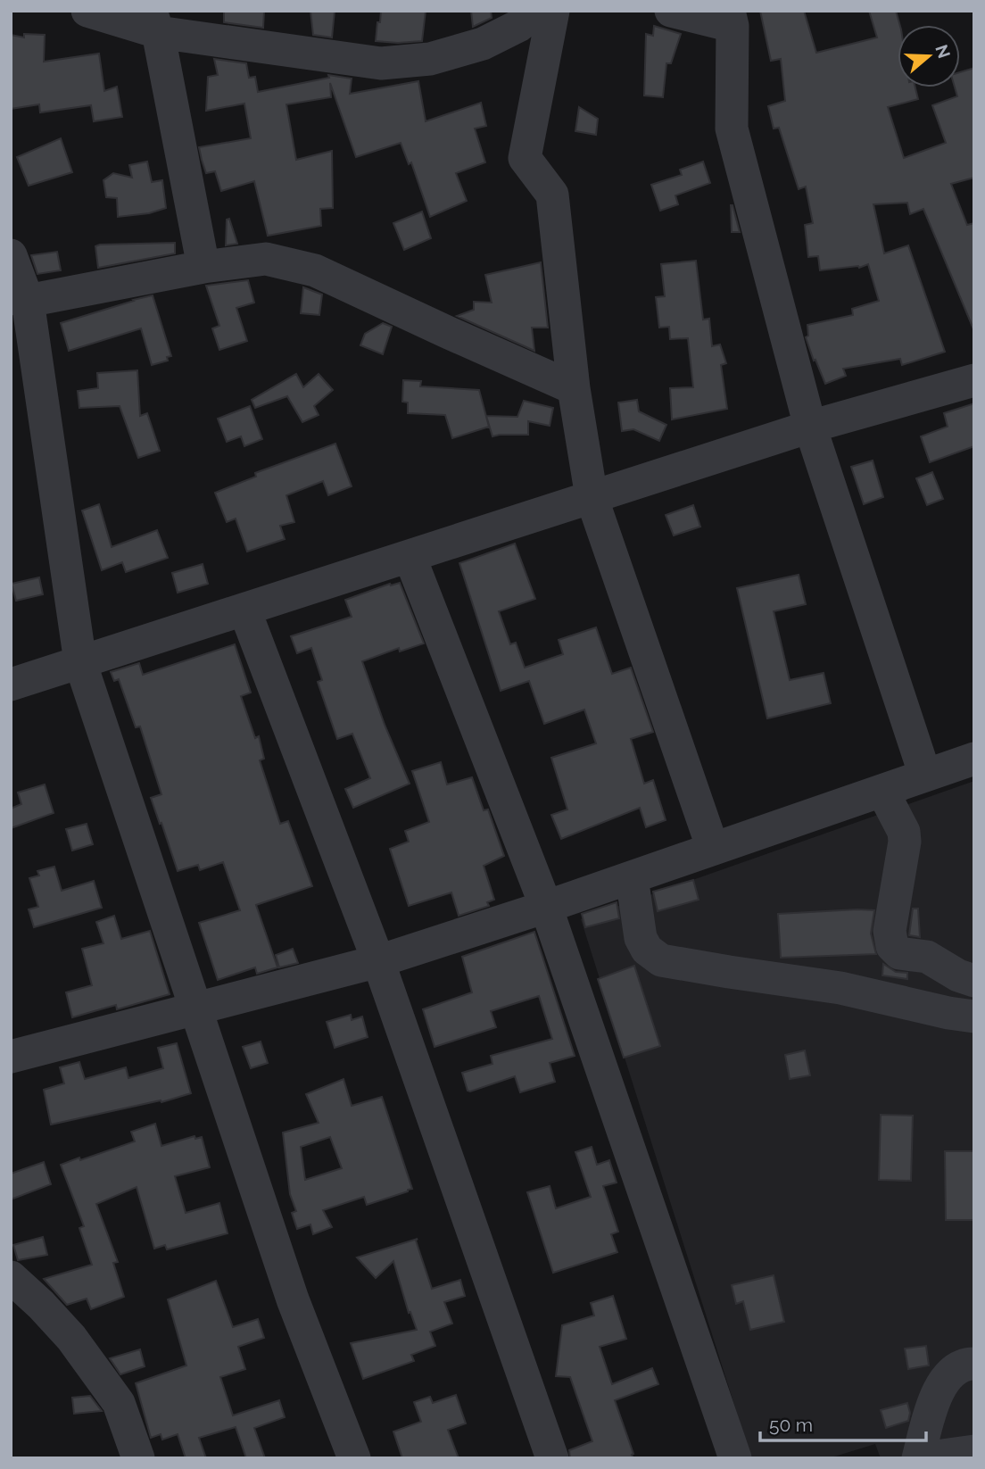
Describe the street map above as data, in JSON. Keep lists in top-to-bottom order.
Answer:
{
  "scale_bar": "50 m",
  "north": "right"
}
